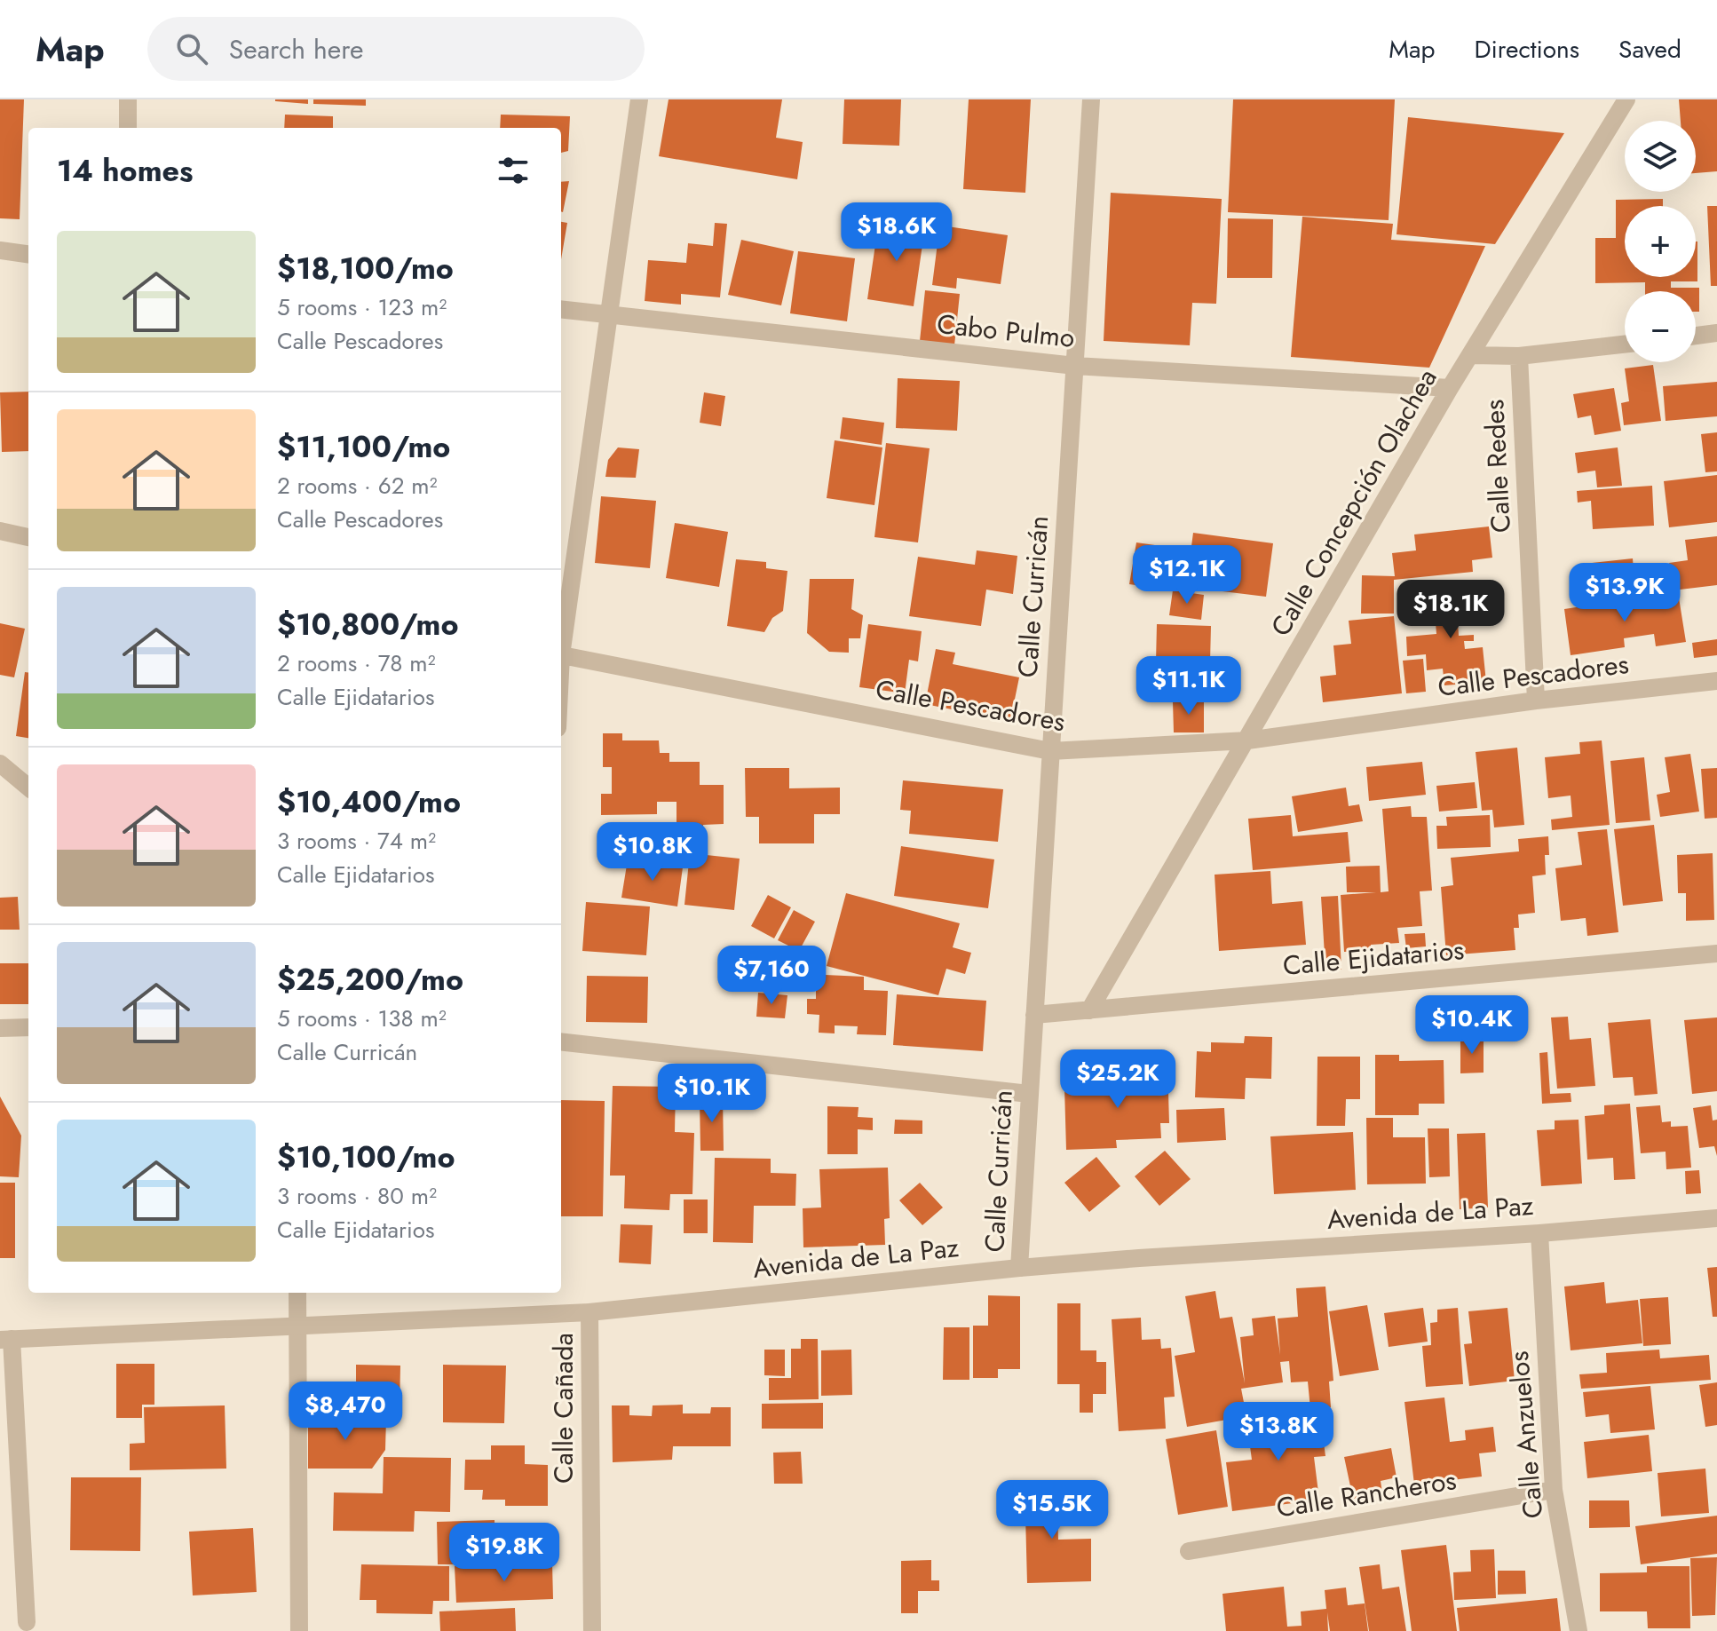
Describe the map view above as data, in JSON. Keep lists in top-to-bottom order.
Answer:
{
  "streets": {
    "street": [
      "Cabo Pulmo",
      "Calle Redes",
      "Calle Concepción Olachea",
      "Calle Curricán",
      "Calle Pescadores",
      "Calle Ejidatarios",
      "Avenida de La Paz",
      "Calle Cañada",
      "Calle Anzuelos",
      "Calle Rancheros"
    ]
  },
  "crossings": [
    ["Cabo Pulmo", "Calle Concepción Olachea"],
    ["Cabo Pulmo", "Calle Curricán"],
    ["Calle Redes", "Calle Pescadores"],
    ["Calle Concepción Olachea", "Calle Pescadores"],
    ["Calle Concepción Olachea", "Calle Ejidatarios"],
    ["Calle Curricán", "Calle Pescadores"],
    ["Calle Curricán", "Calle Ejidatarios"],
    ["Calle Curricán", "Avenida de La Paz"],
    ["Avenida de La Paz", "Calle Cañada"],
    ["Avenida de La Paz", "Calle Anzuelos"],
    ["Calle Anzuelos", "Calle Rancheros"]
  ],
  "page": {
    "header": "Map",
    "search": "Search here",
    "nav": ["Map", "Directions", "Saved"],
    "map_buttons": ["+", "−"],
    "heading": "14 homes",
    "price": [
      "$18.6K",
      "$12.1K",
      "$13.9K",
      "$18.1K",
      "$11.1K",
      "$10.8K",
      "$7,160",
      "$10.4K",
      "$25.2K",
      "$10.1K",
      "$8,470",
      "$13.8K",
      "$15.5K",
      "$19.8K"
    ],
    "list": [
      {
        "name": "$18,100/mo",
        "note": "5 rooms · 123 m² · Calle Pescadores"
      },
      {
        "name": "$11,100/mo",
        "note": "2 rooms · 62 m² · Calle Pescadores"
      },
      {
        "name": "$10,800/mo",
        "note": "2 rooms · 78 m² · Calle Ejidatarios"
      },
      {
        "name": "$10,400/mo",
        "note": "3 rooms · 74 m² · Calle Ejidatarios"
      },
      {
        "name": "$25,200/mo",
        "note": "5 rooms · 138 m² · Calle Curricán"
      },
      {
        "name": "$10,100/mo",
        "note": "3 rooms · 80 m² · Calle Ejidatarios"
      }
    ]
  }
}
